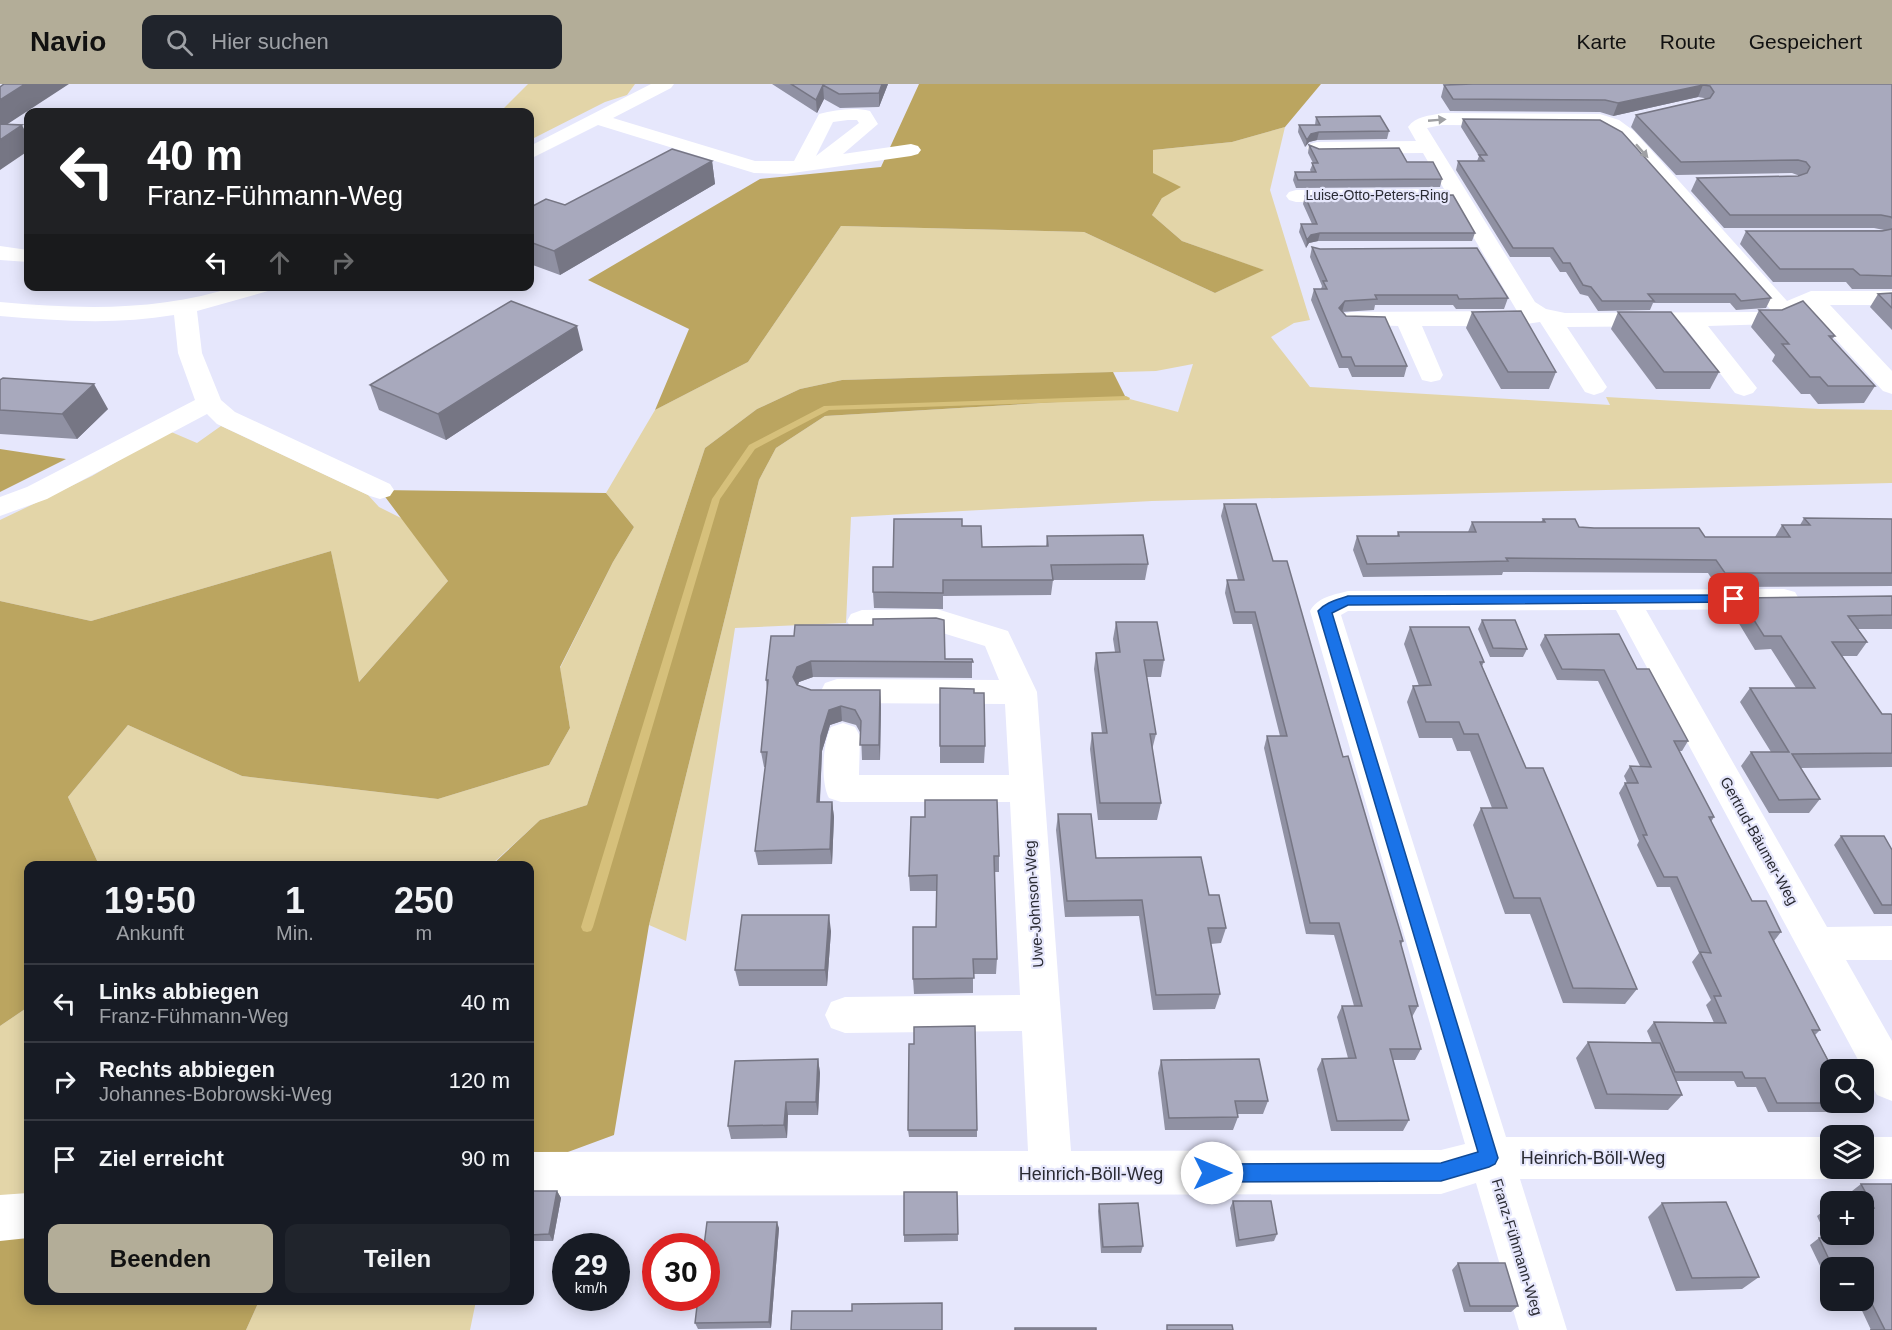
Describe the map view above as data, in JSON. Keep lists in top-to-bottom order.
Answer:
{
  "streets": {
    "street": [
      "Luise-Otto-Peters-Ring",
      "Gertrud-Bäumer-Weg",
      "Uwe-Johnson-Weg",
      "Heinrich-Böll-Weg",
      "Franz-Fühmann-Weg"
    ]
  },
  "crossings": [
    ["Gertrud-Bäumer-Weg", "Franz-Fühmann-Weg"],
    ["Uwe-Johnson-Weg", "Heinrich-Böll-Weg"],
    ["Heinrich-Böll-Weg", "Franz-Fühmann-Weg"]
  ],
  "page": {
    "header": "Navio",
    "search": "Hier suchen",
    "nav": ["Karte", "Route", "Gespeichert"],
    "turn": ["40 m", "Franz-Fühmann-Weg"],
    "eta": [
      "19:50",
      "Ankunft",
      "1",
      "Min.",
      "250",
      "m"
    ],
    "list": [
      {
        "name": "Links abbiegen",
        "note": "Franz-Fühmann-Weg",
        "value": "40 m"
      },
      {
        "name": "Rechts abbiegen",
        "note": "Johannes-Bobrowski-Weg",
        "value": "120 m"
      },
      {
        "name": "Ziel erreicht",
        "value": "90 m"
      }
    ],
    "map_buttons": ["+", "−"],
    "buttons": ["Beenden", "Teilen"],
    "speed": "29 km/h",
    "limit": "30"
  }
}
